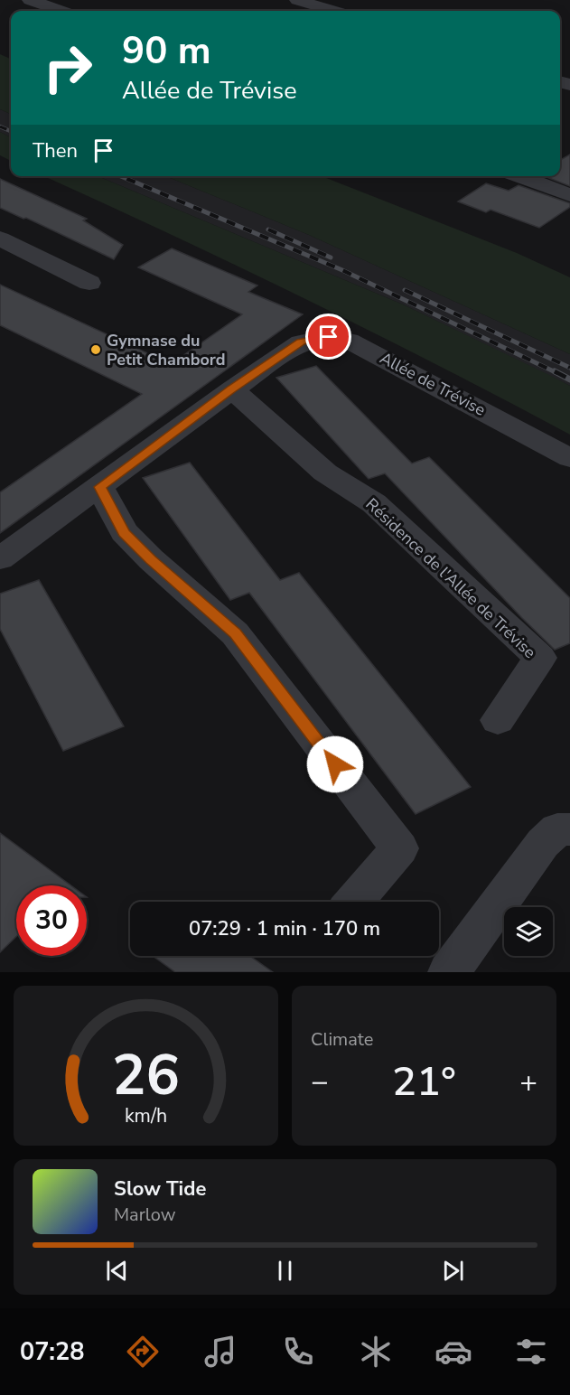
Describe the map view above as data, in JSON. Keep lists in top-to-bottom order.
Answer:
{
  "streets": {
    "street": ["Allée de Trévise", "Résidence de l'Allée de Trévise"]
  },
  "crossings": [
    ["Allée de Trévise", "Résidence de l'Allée de Trévise"]
  ],
  "places": ["Gymnase du Petit Chambord"],
  "page": {
    "turn": ["90 m", "Allée de Trévise"],
    "then": "Then",
    "limit": "30",
    "trip": "07:29 · 1 min · 170 m",
    "tile": "Climate",
    "heat": ["−", "21°", "+"],
    "song": ["Slow Tide", "Marlow"],
    "tabs": "07:28",
    "gauge": ["26", "km/h"]
  }
}
